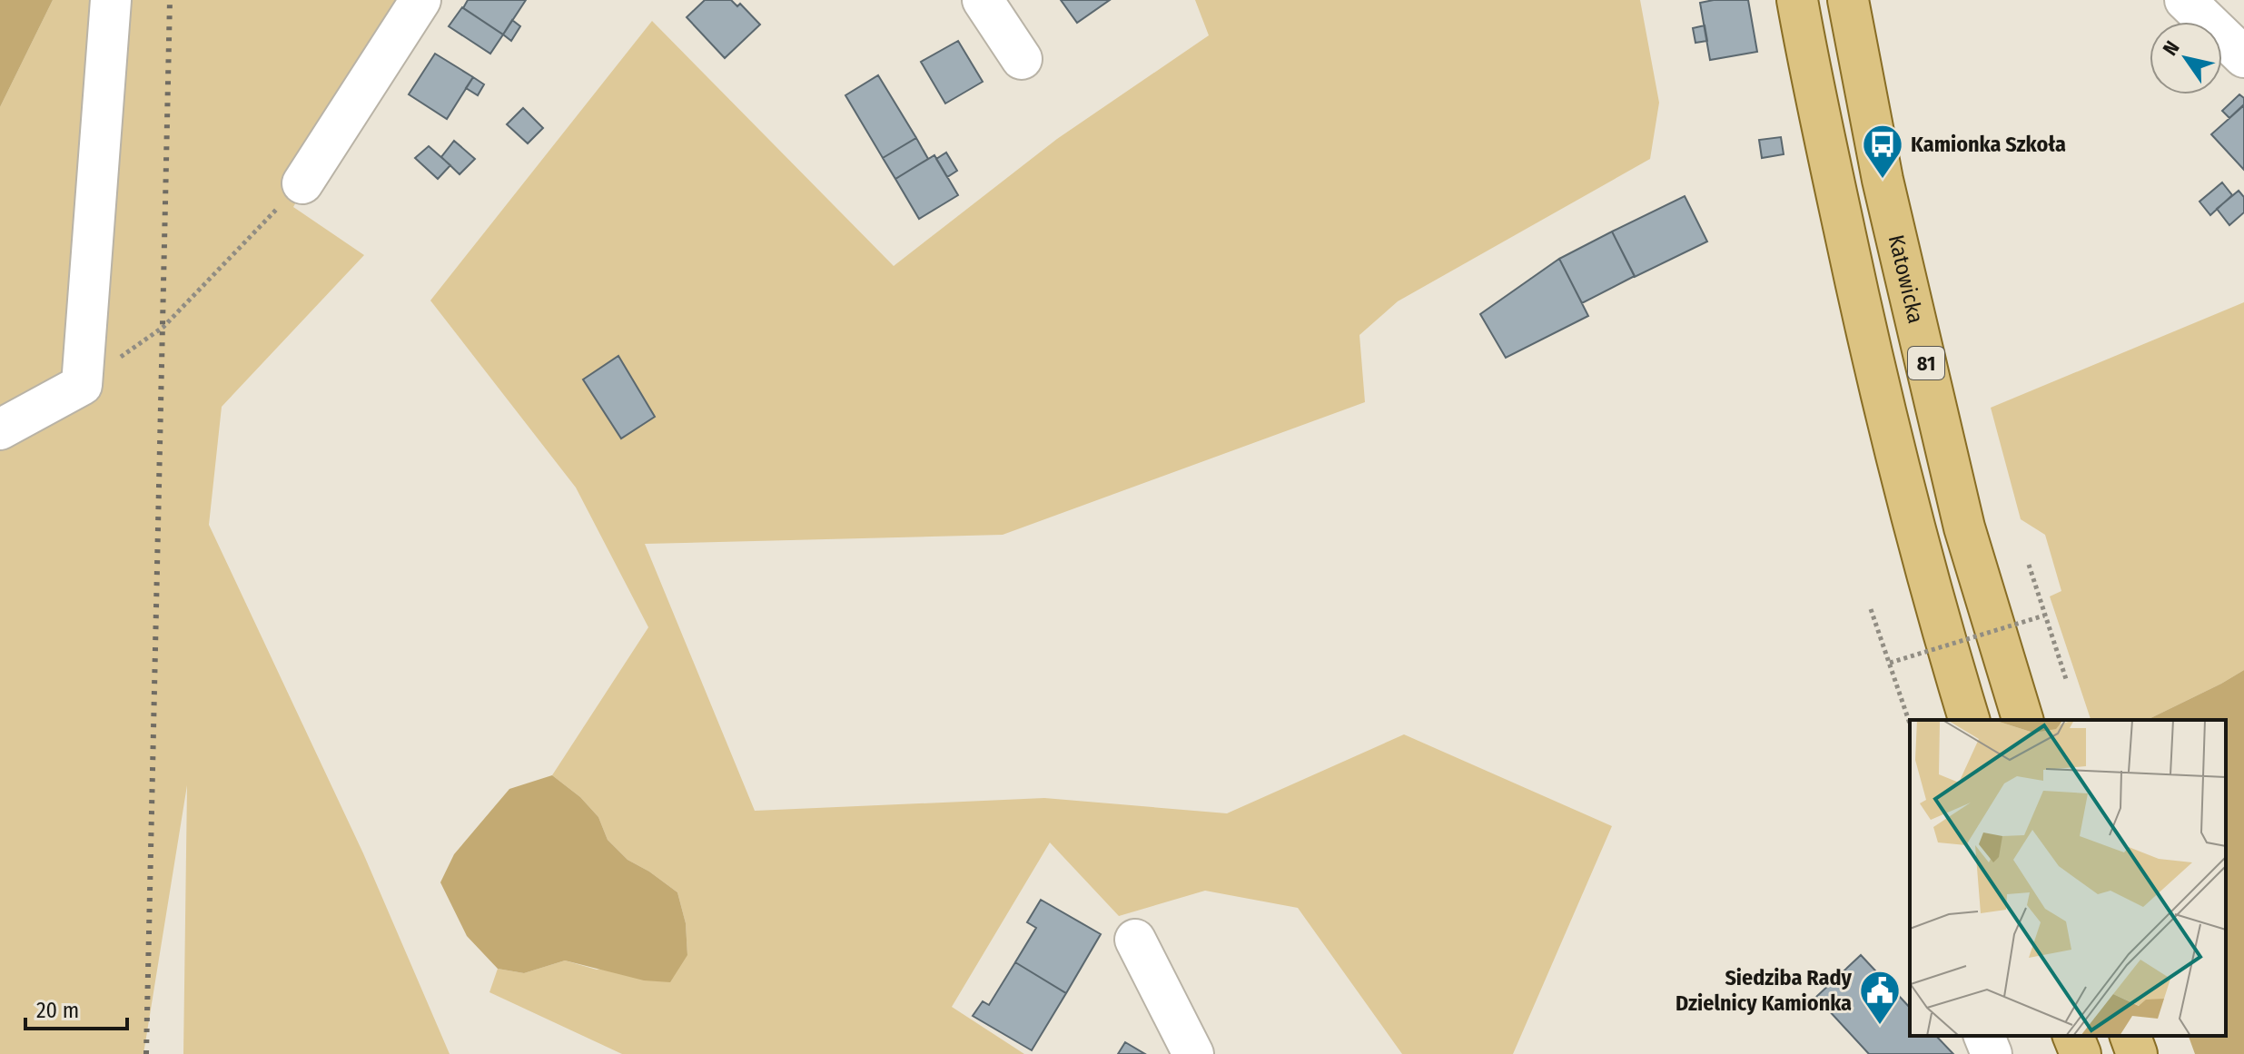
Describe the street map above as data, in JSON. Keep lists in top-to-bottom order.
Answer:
{
  "streets": {
    "main road": ["Katowicka", "81"]
  },
  "places": {
    "bus stop": ["Kamionka Szkoła"],
    "public building": ["Siedziba Rady Dzielnicy Kamionka"]
  },
  "scale_bar": "20 m",
  "north": "top left"
}
